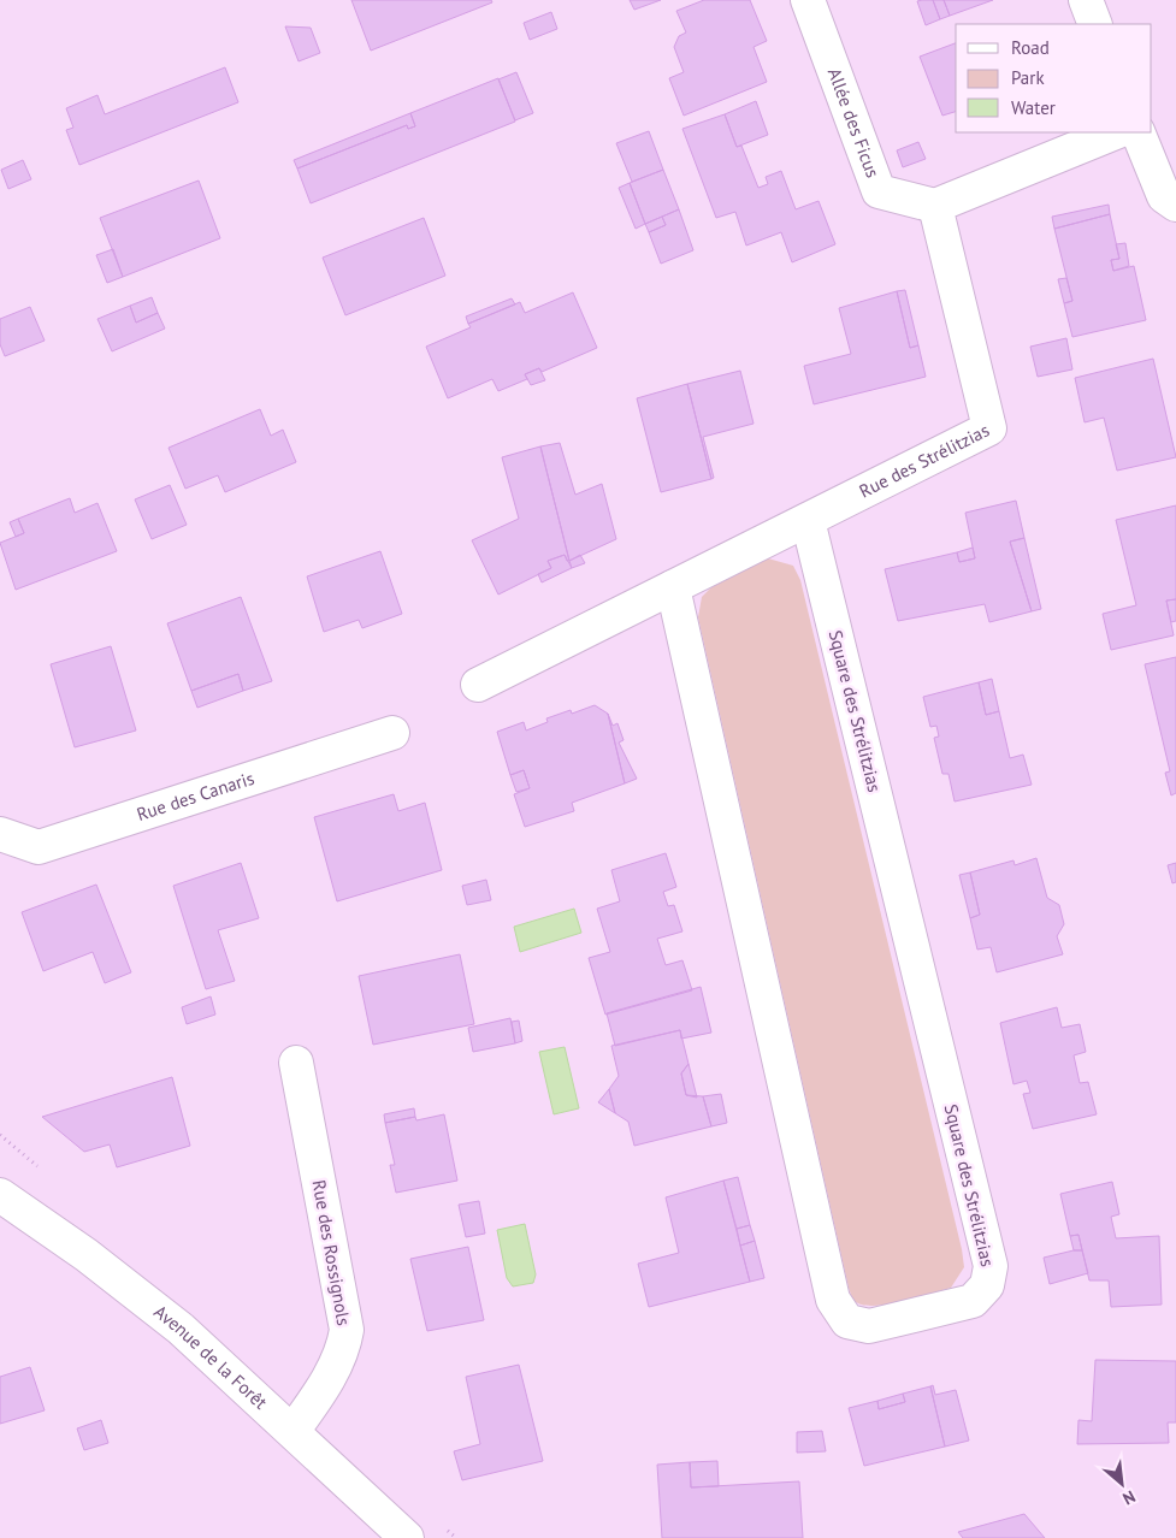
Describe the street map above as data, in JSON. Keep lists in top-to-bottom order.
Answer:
{
  "streets": {
    "street": [
      "Allée des Ficus",
      "Rue des Strélitzias",
      "Square des Strélitzias",
      "Rue des Canaris",
      "Rue des Rossignols",
      "Avenue de la Forêt"
    ]
  },
  "crossings": [
    ["Allée des Ficus", "Rue des Strélitzias"],
    ["Rue des Strélitzias", "Square des Strélitzias"],
    ["Rue des Rossignols", "Avenue de la Forêt"]
  ],
  "legend": ["Road", "Park", "Water"],
  "north": "bottom right"
}
